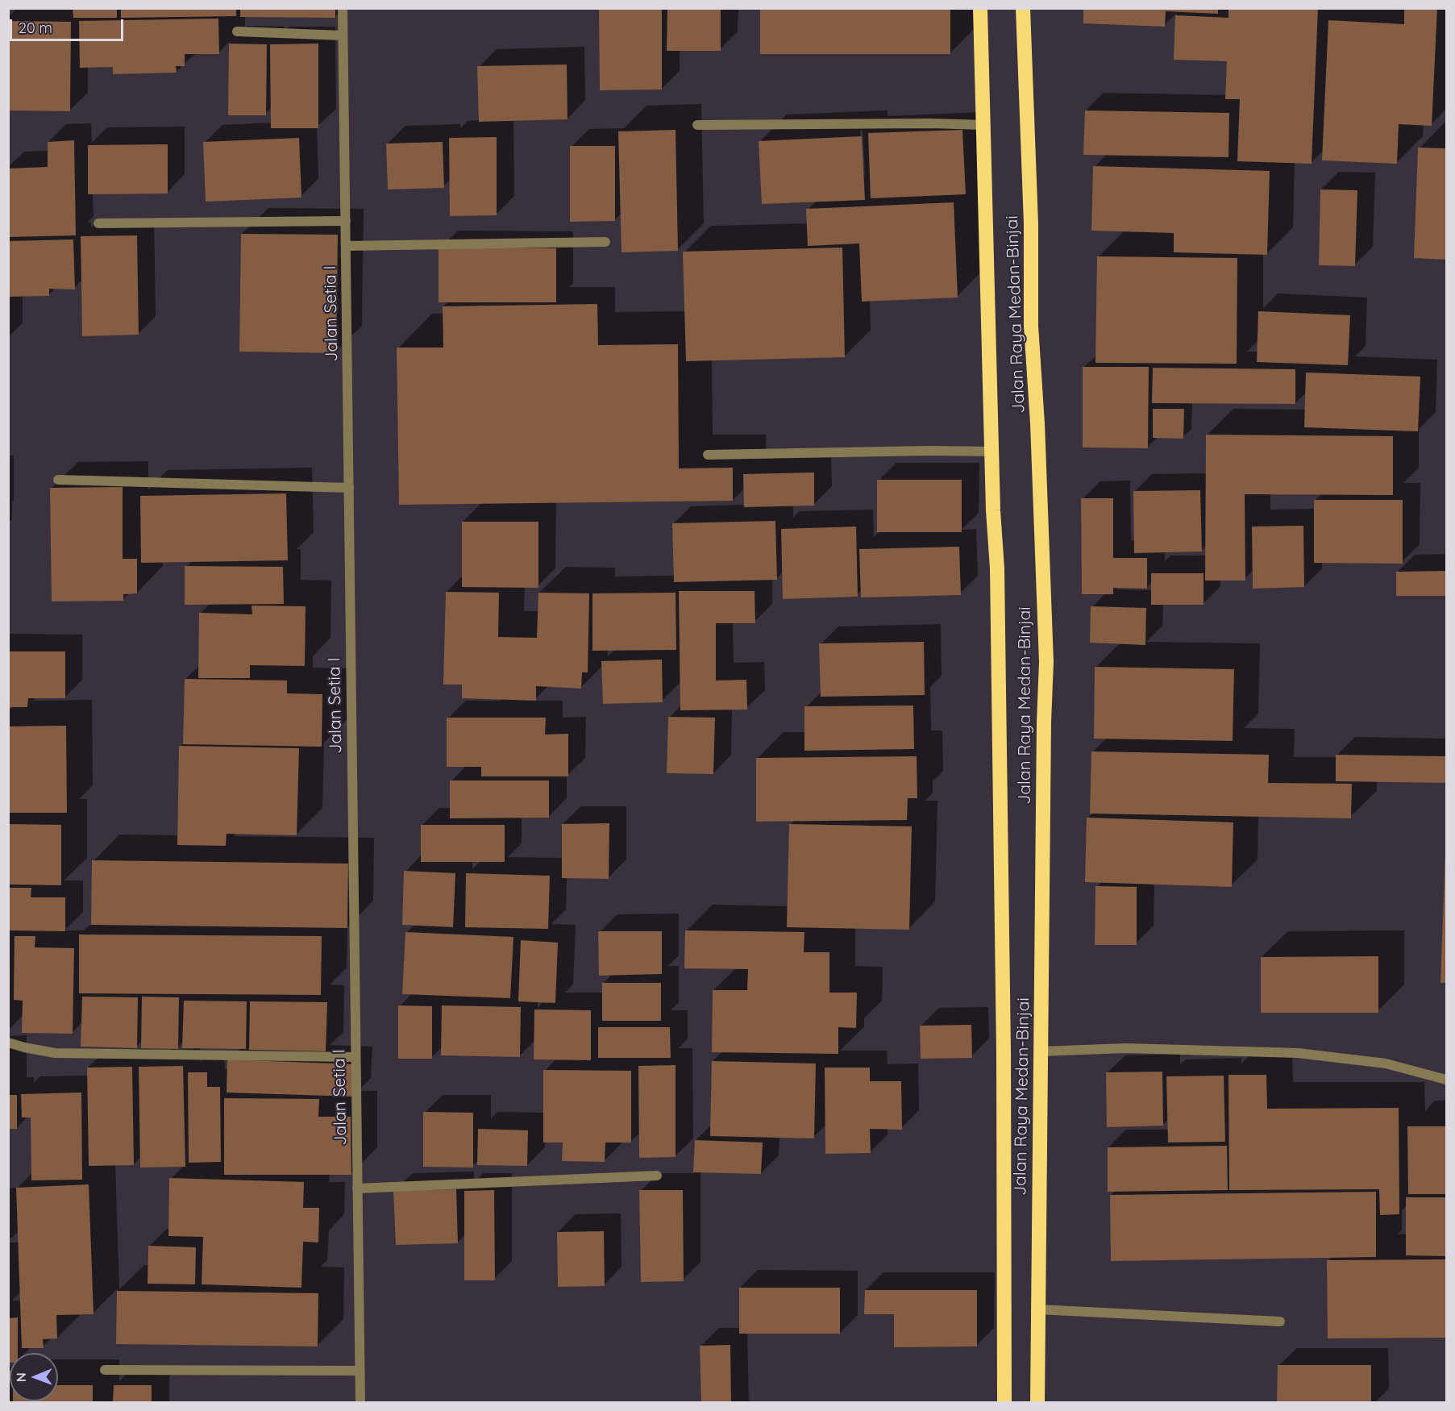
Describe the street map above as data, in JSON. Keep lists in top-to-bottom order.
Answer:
{
  "streets": {
    "highway": ["Jalan Raya Medan-Binjai"],
    "street": ["Jalan Setia I"]
  },
  "scale_bar": "20 m",
  "north": "left"
}
